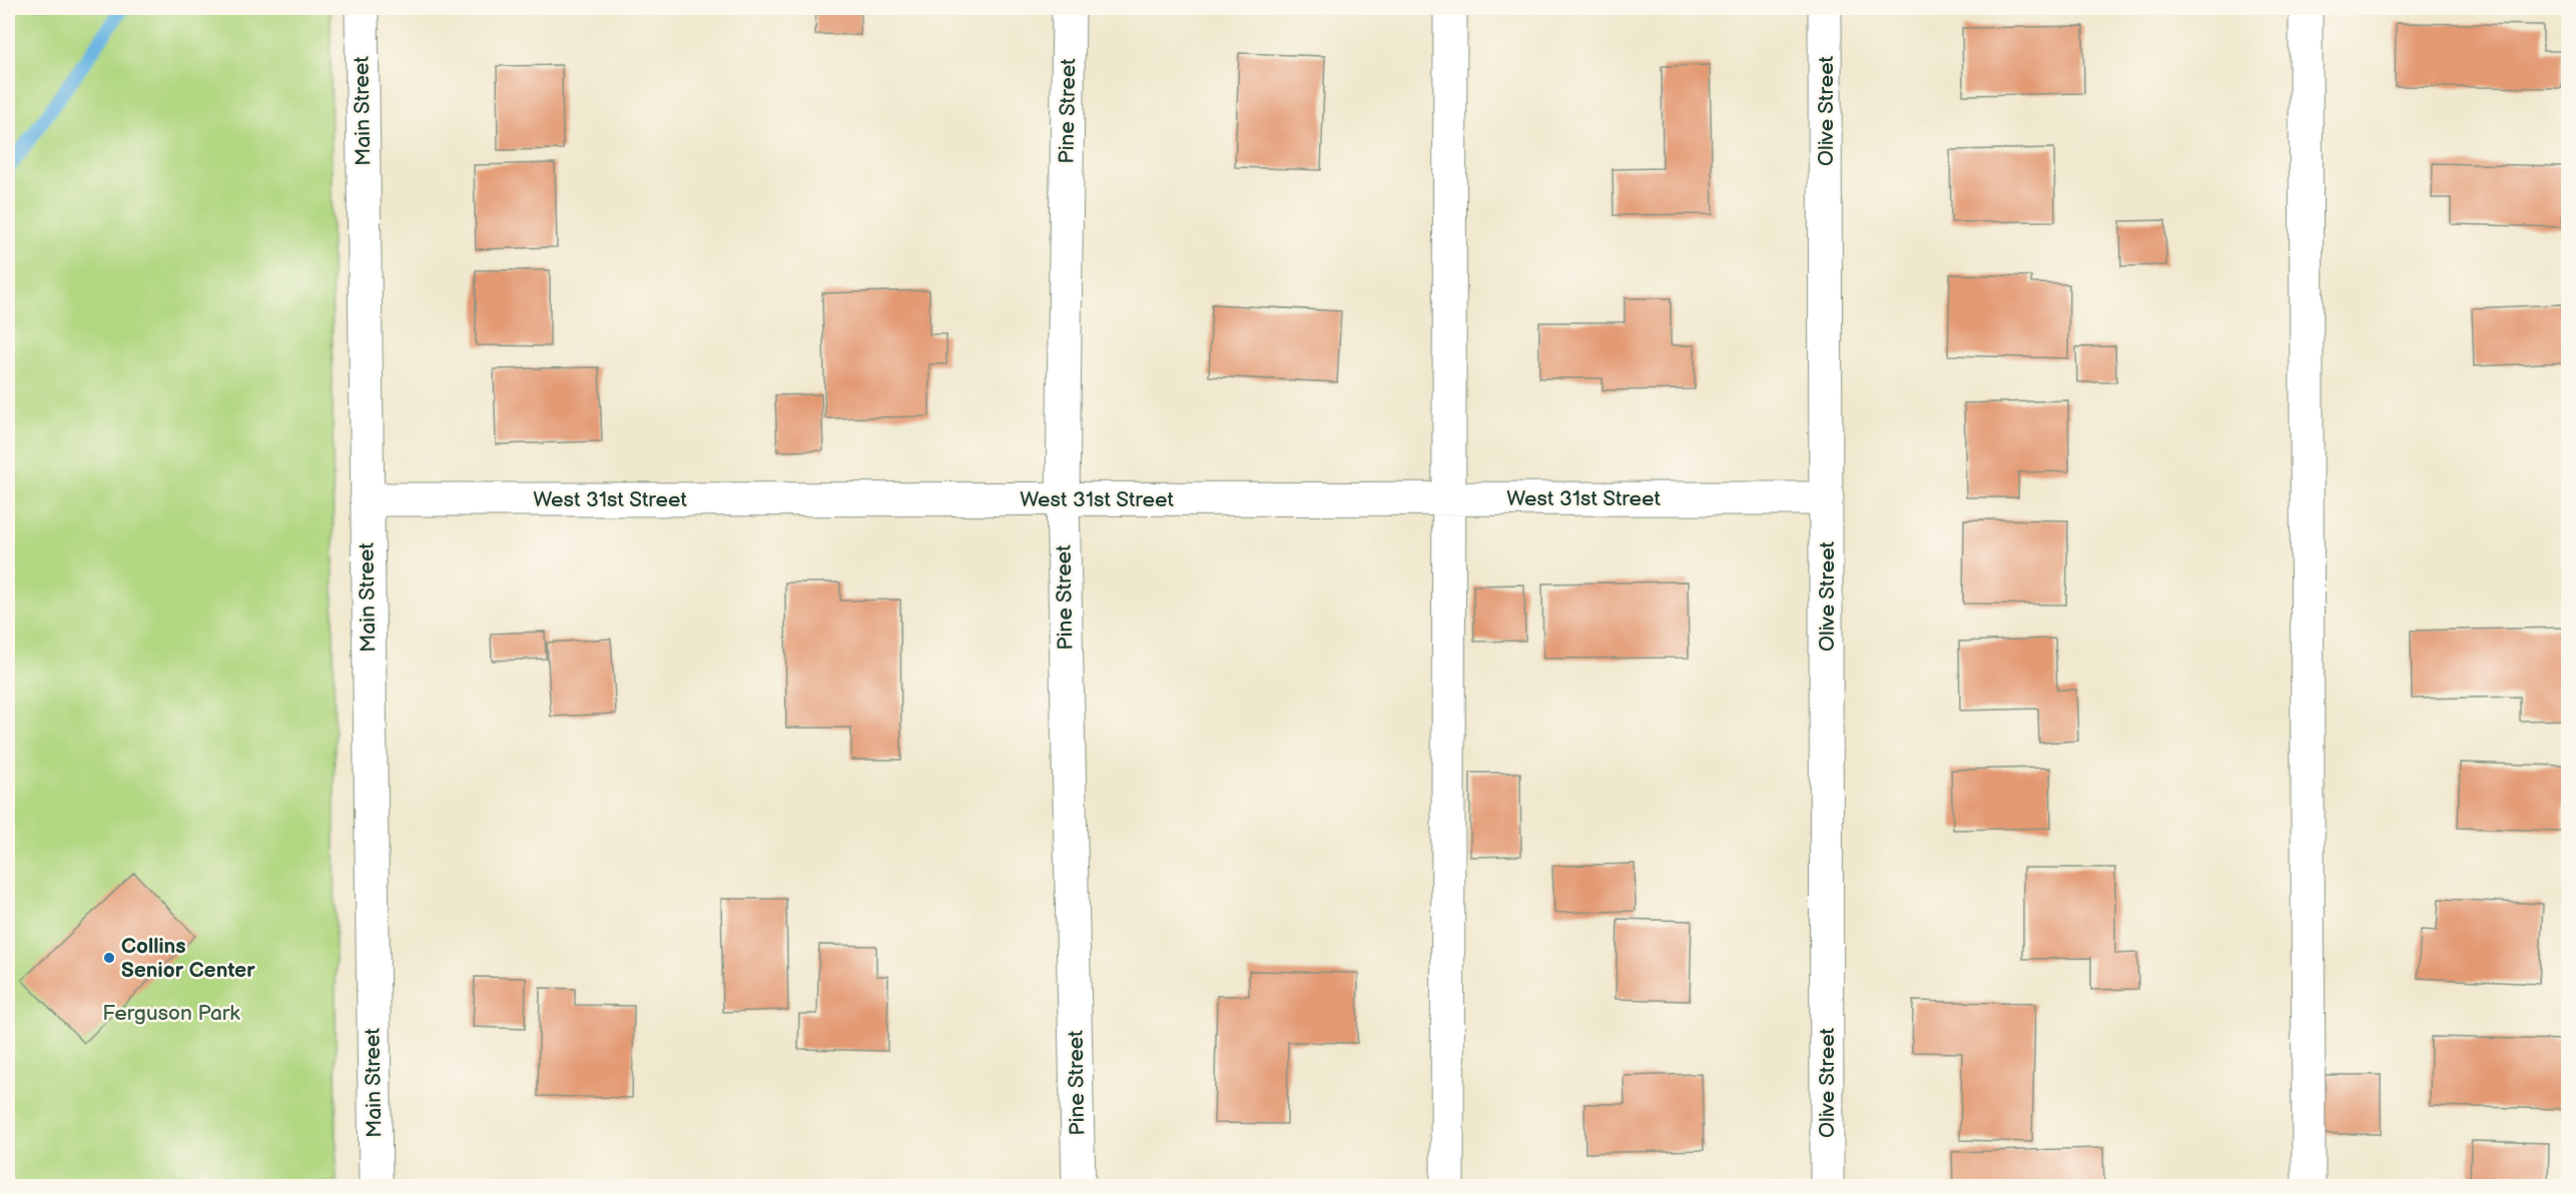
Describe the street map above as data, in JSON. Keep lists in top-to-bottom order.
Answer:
{
  "streets": {
    "street": [
      "Main Street",
      "Pine Street",
      "Olive Street",
      "West 31st Street"
    ]
  },
  "crossings": [
    ["Main Street", "West 31st Street"],
    ["Pine Street", "West 31st Street"],
    ["Olive Street", "West 31st Street"]
  ],
  "parks": ["Ferguson Park"],
  "places": ["Collins Senior Center"]
}
